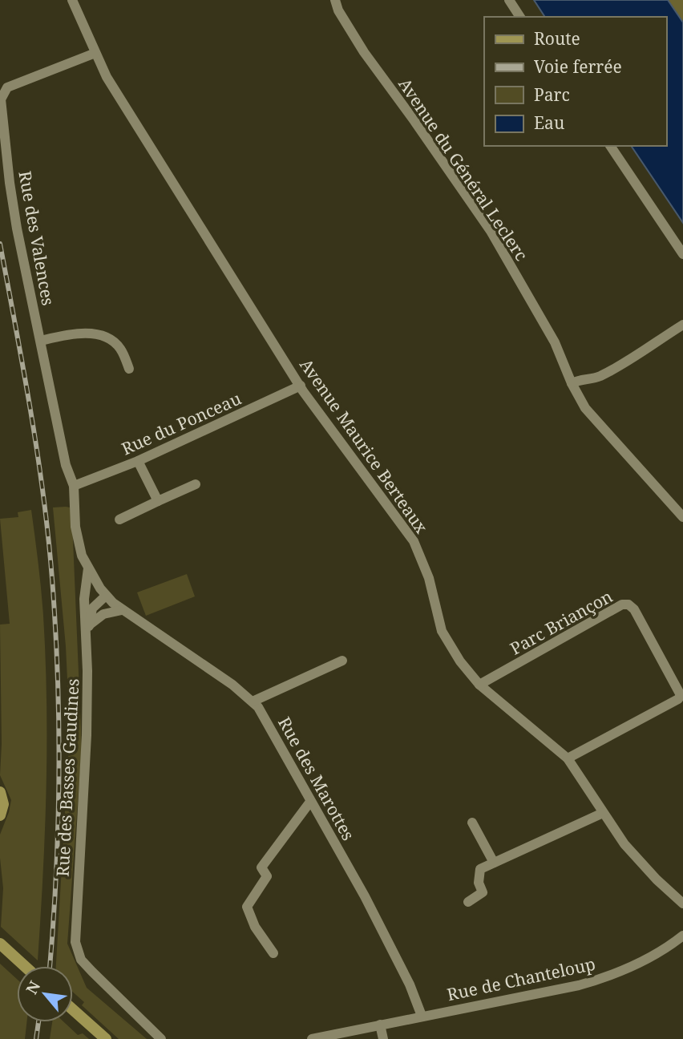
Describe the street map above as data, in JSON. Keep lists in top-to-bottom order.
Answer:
{
  "streets": {
    "street": [
      "Avenue du Général Leclerc",
      "Rue des Valences",
      "Rue du Ponceau",
      "Avenue Maurice Berteaux",
      "Parc Briançon",
      "Rue des Basses Gaudines",
      "Rue des Marottes",
      "Rue de Chanteloup"
    ]
  },
  "crossings": [
    ["Rue des Valences", "Rue du Ponceau"],
    ["Rue des Valences", "Avenue Maurice Berteaux"],
    ["Rue des Valences", "Rue des Basses Gaudines"],
    ["Rue du Ponceau", "Avenue Maurice Berteaux"],
    ["Rue du Ponceau", "Rue des Basses Gaudines"],
    ["Avenue Maurice Berteaux", "Parc Briançon"],
    ["Rue des Basses Gaudines", "Rue des Marottes"],
    ["Rue des Marottes", "Rue de Chanteloup"]
  ],
  "legend": [
    "Route",
    "Voie ferrée",
    "Parc",
    "Eau"
  ],
  "north": "top left"
}
